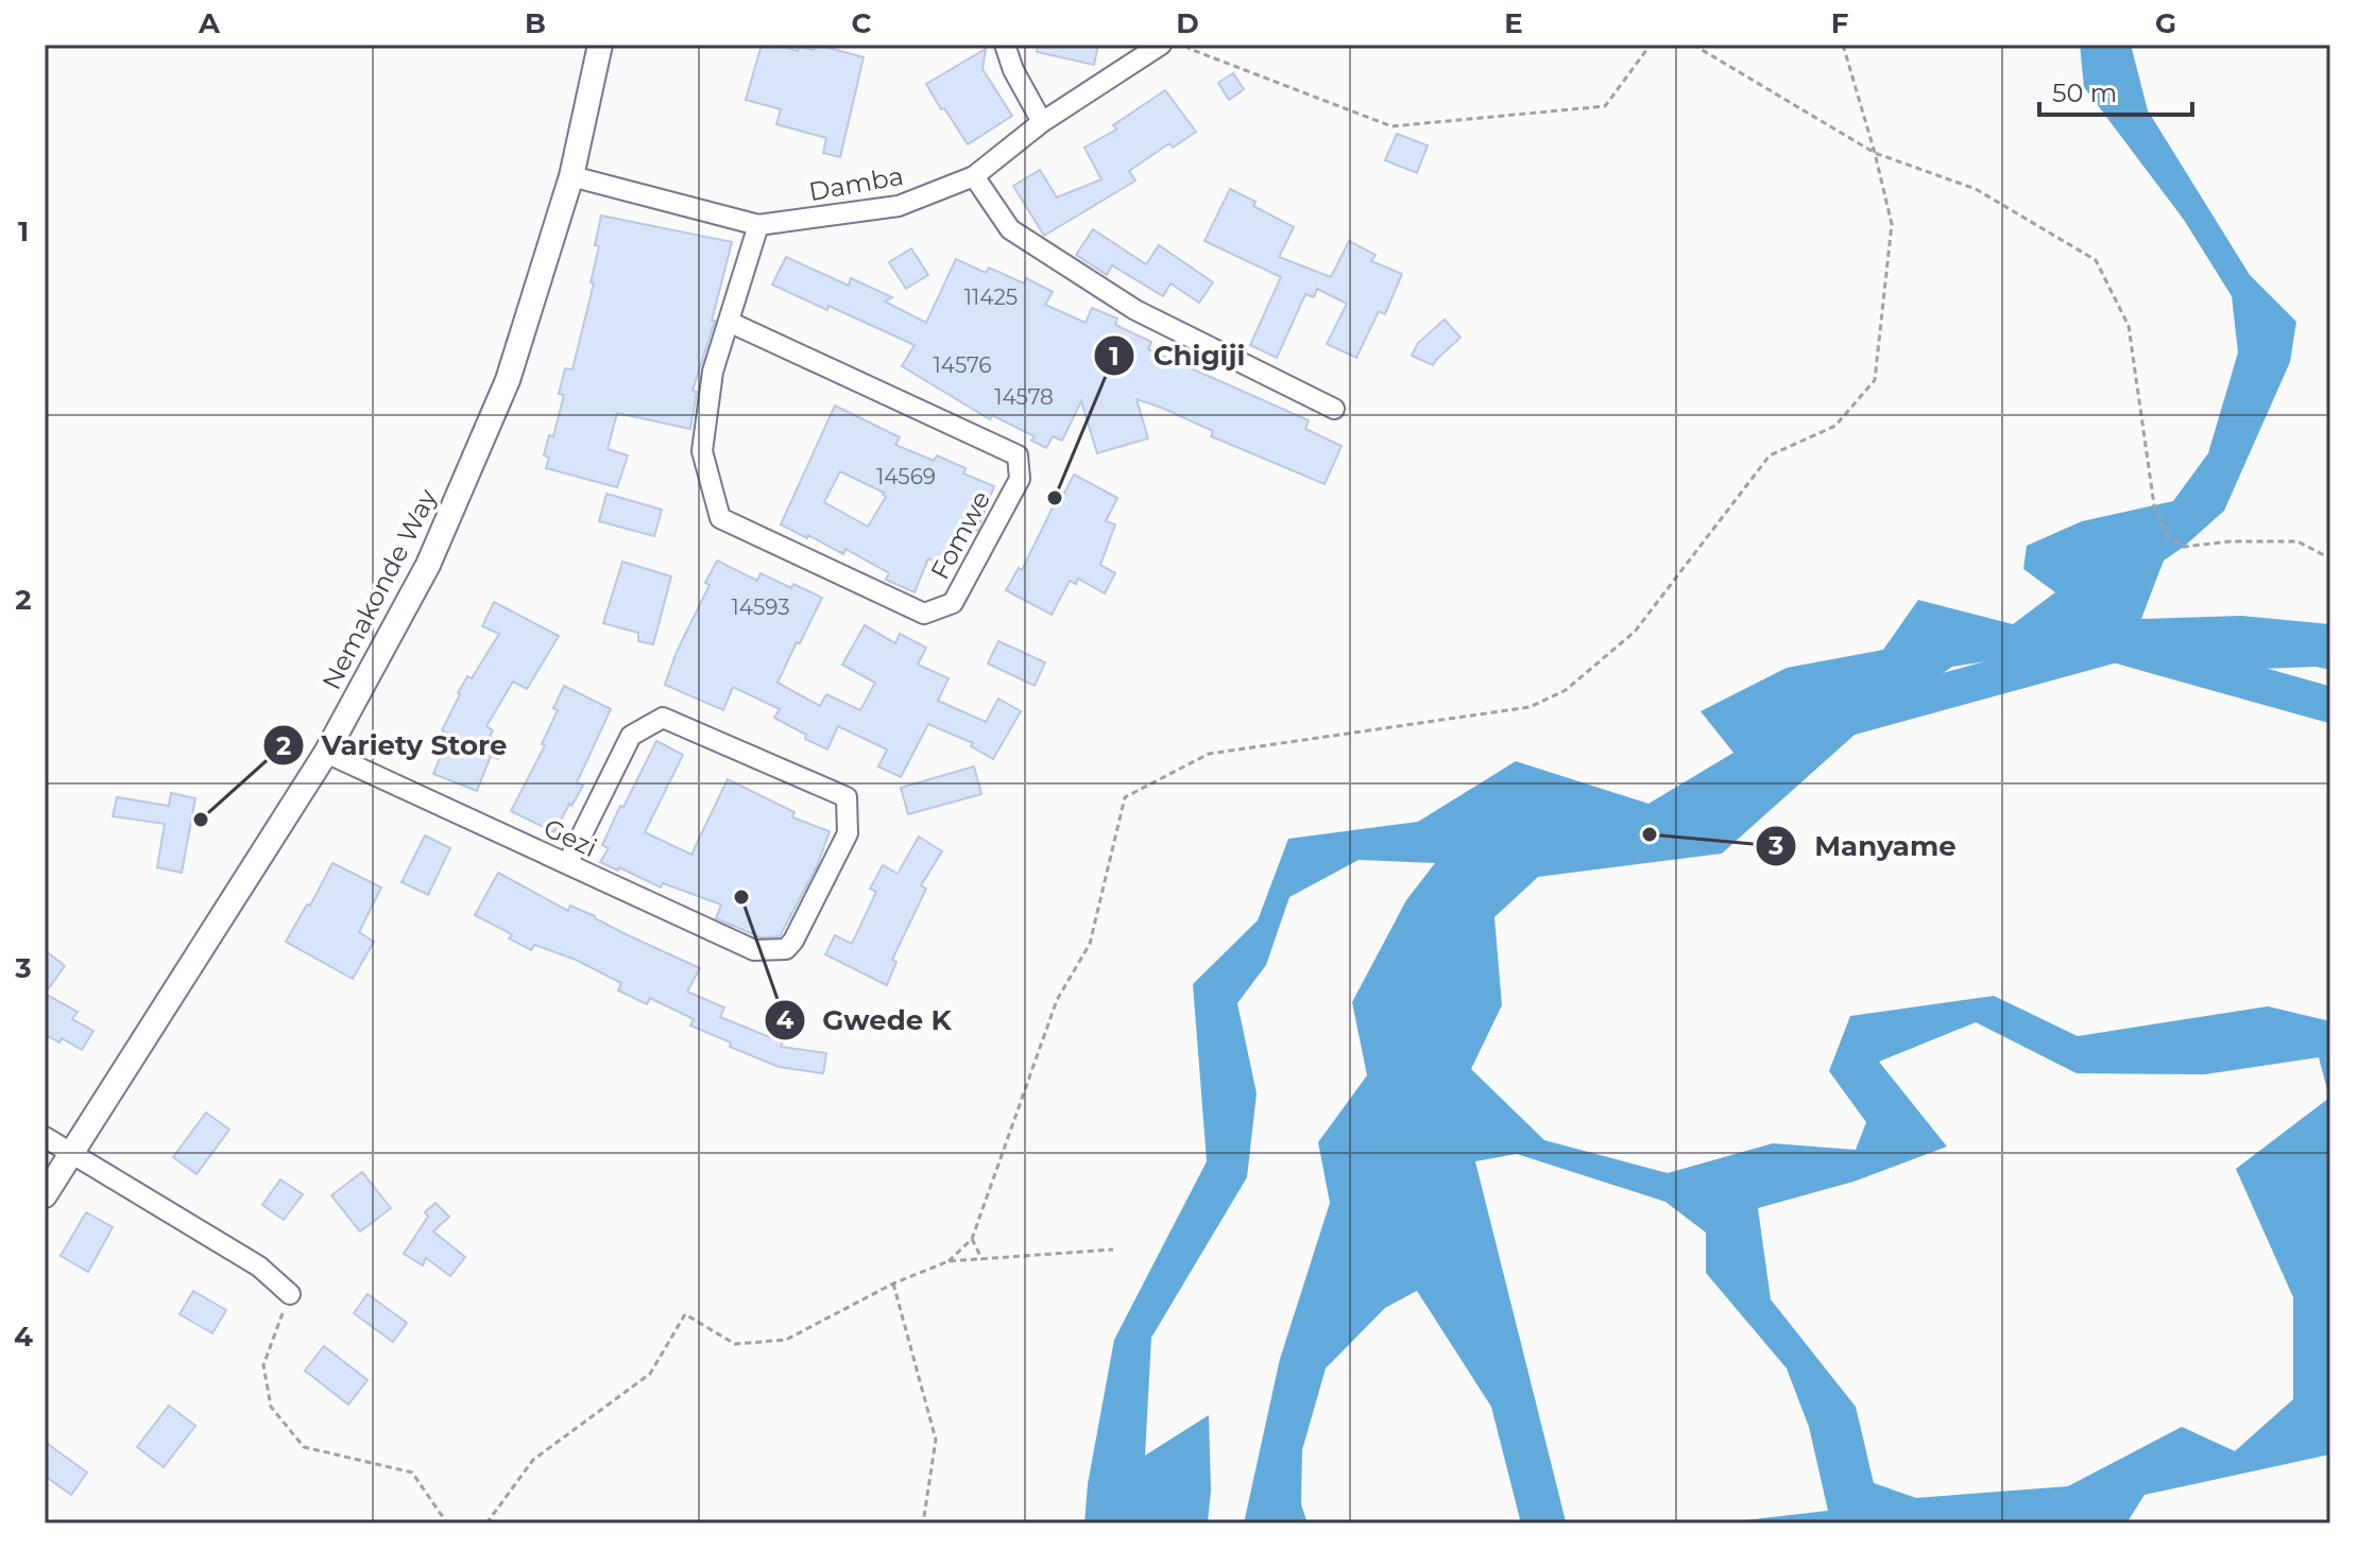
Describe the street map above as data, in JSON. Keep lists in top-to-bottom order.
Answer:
{
  "streets": {
    "street": [
      "Damba",
      "Fomwe",
      "Nemakonde Way",
      "Gezi"
    ]
  },
  "crossings": [
    ["Damba", "Fomwe"],
    ["Damba", "Nemakonde Way"],
    ["Nemakonde Way", "Gezi"]
  ],
  "places": [
    "Chigiji",
    "Variety Store",
    "Manyame",
    "Gwede K"
  ],
  "house_numbers": [
    "11425",
    "14576",
    "14578",
    "14569",
    "14593"
  ],
  "scale_bar": "50 m",
  "grid": {
    "columns": [
      "A",
      "B",
      "C",
      "D",
      "E",
      "F",
      "G"
    ],
    "rows": [
      "1",
      "2",
      "3",
      "4"
    ]
  }
}
